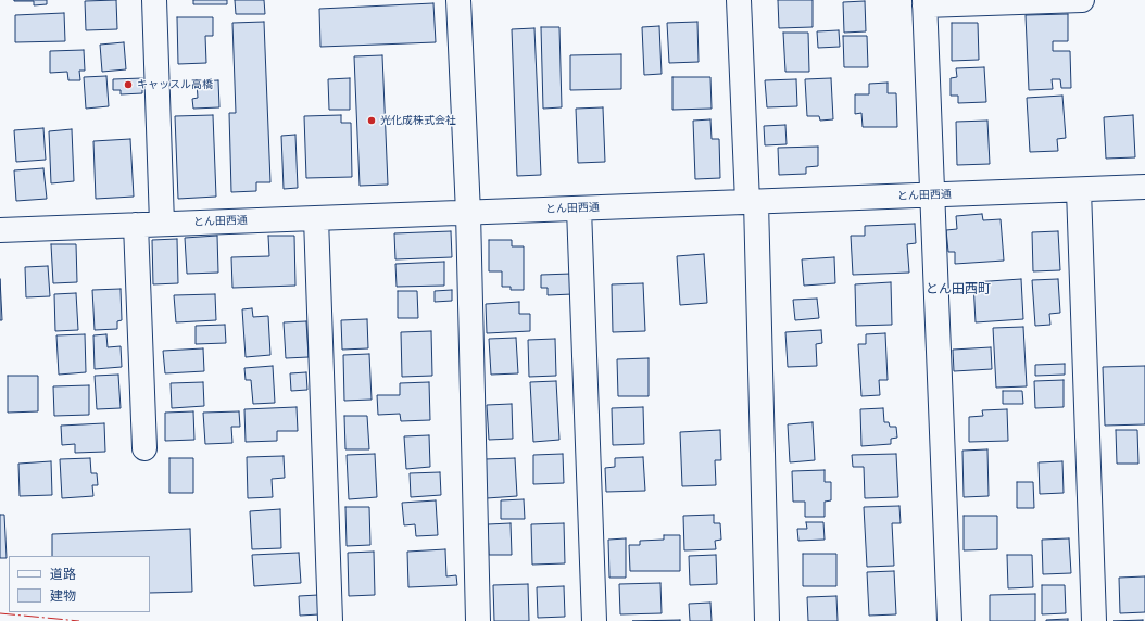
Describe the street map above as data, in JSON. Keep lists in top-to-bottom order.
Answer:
{
  "streets": {
    "street": ["とん田西通"]
  },
  "districts": ["とん田西町"],
  "places": ["キャッスル高橋", "光化成株式会社"],
  "legend": ["道路", "建物"]
}
